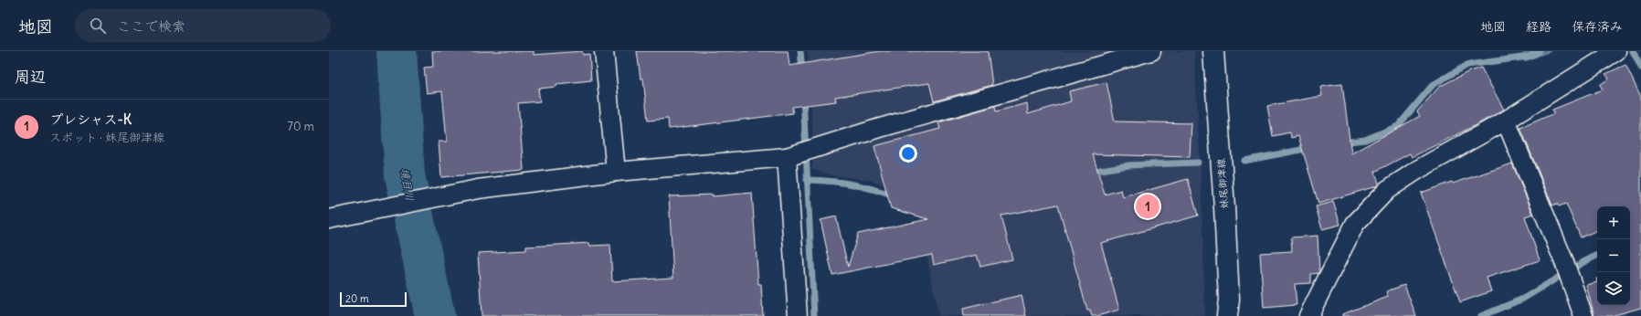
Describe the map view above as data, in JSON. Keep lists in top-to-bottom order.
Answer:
{
  "streets": {
    "main road": ["妹尾御津線"]
  },
  "water": ["境目川"],
  "scale_bar": "20 m",
  "page": {
    "header": "地図",
    "search": "ここで検索",
    "nav": ["地図", "経路", "保存済み"],
    "heading": "周辺",
    "list": [
      {
        "mark": "1",
        "name": "プレシャス-K",
        "note": "スポット · 妹尾御津線",
        "value": "70 m"
      }
    ],
    "pins": "1",
    "map_buttons": ["+", "−"],
    "scale": "20 m"
  }
}
